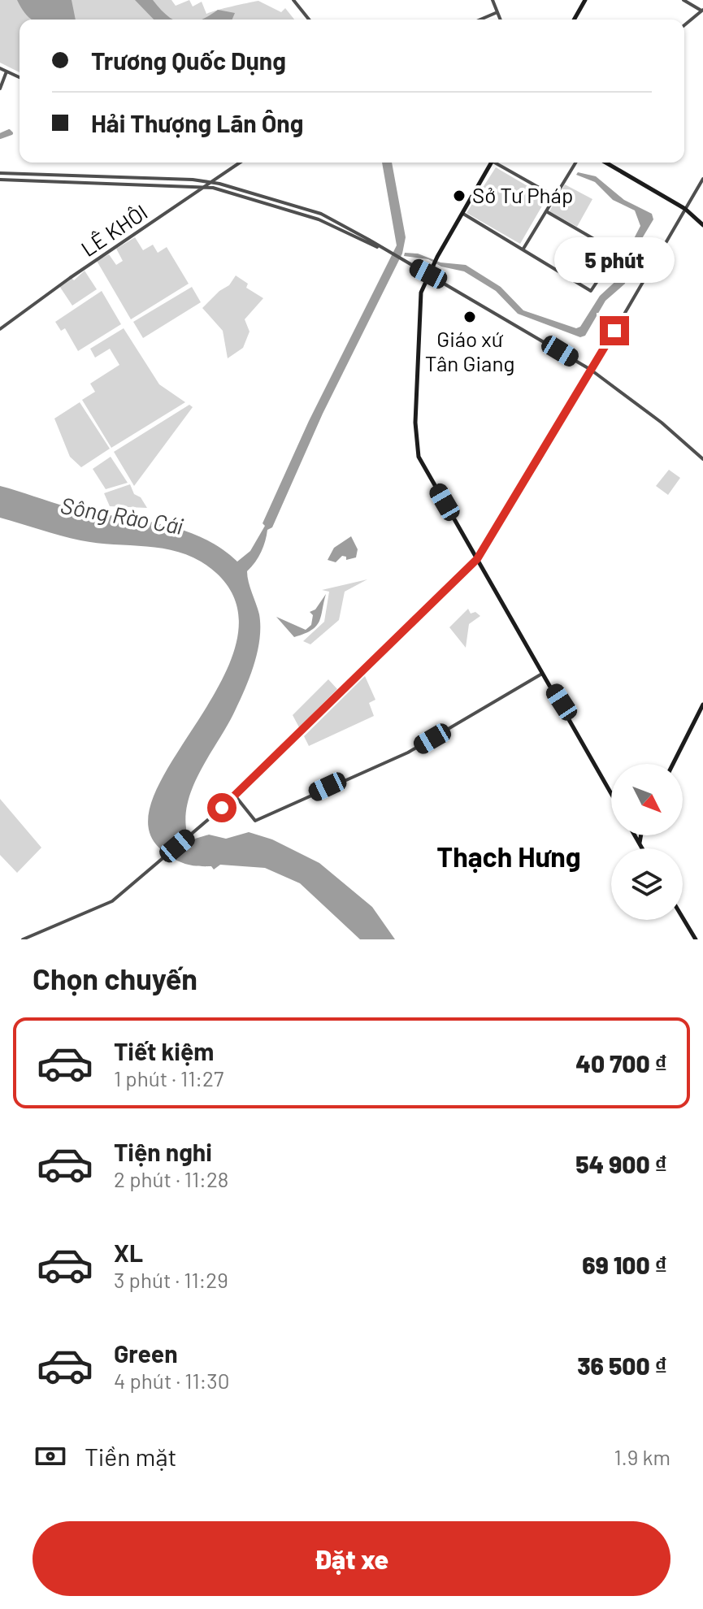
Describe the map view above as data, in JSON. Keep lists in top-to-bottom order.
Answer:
{
  "streets": {
    "street": ["LÊ KHÔI"]
  },
  "districts": ["Thạch Hưng"],
  "water": ["Sông Rào Cái"],
  "places": ["Sở Tư Pháp", "Giáo xứ Tân Giang"],
  "north": "bottom right",
  "page": {
    "banner": ["Trương Quốc Dụng", "Hải Thượng Lãn Ông"],
    "bubble": "5 phút",
    "heading": "Chọn chuyến",
    "list": [
      {
        "name": "Tiết kiệm",
        "note": "1 phút · 11:27",
        "value": "40 700 ₫"
      },
      {
        "name": "Tiện nghi",
        "note": "2 phút · 11:28",
        "value": "54 900 ₫"
      },
      {
        "name": "XL",
        "note": "3 phút · 11:29",
        "value": "69 100 ₫"
      },
      {
        "name": "Green",
        "note": "4 phút · 11:30",
        "value": "36 500 ₫"
      }
    ],
    "pay": ["Tiền mặt", "1.9 km"],
    "buttons": "Đặt xe"
  }
}
